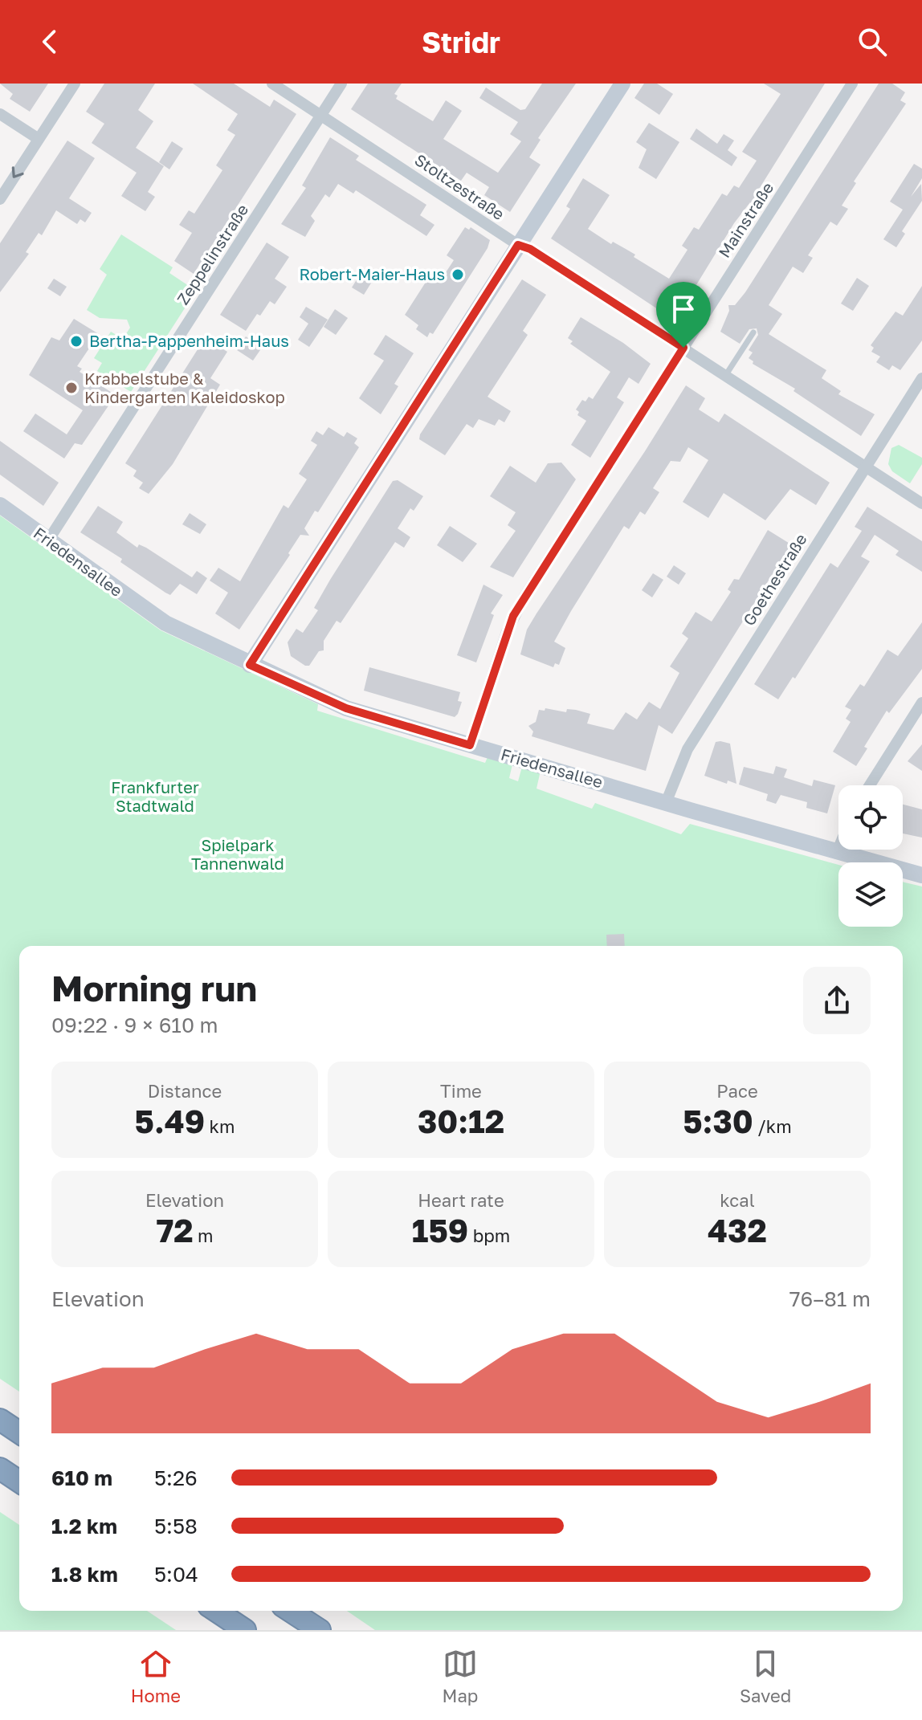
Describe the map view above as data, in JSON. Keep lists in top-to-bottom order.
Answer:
{
  "streets": {
    "street": [
      "Stoltzestraße",
      "Mainstraße",
      "Zeppelinstraße",
      "Friedensallee",
      "Goethestraße"
    ]
  },
  "crossings": [
    ["Stoltzestraße", "Mainstraße"],
    ["Stoltzestraße", "Zeppelinstraße"],
    ["Stoltzestraße", "Goethestraße"],
    ["Mainstraße", "Friedensallee"],
    ["Zeppelinstraße", "Friedensallee"],
    ["Friedensallee", "Goethestraße"]
  ],
  "parks": ["Frankfurter Stadtwald", "Spielpark Tannenwald"],
  "places": ["Robert-Maier-Haus", "Bertha-Pappenheim-Haus", "Krabbelstube & Kindergarten Kaleidoskop"],
  "page": {
    "header": "Stridr",
    "heading": ["Morning run", "09:22 · 9 × 610 m"],
    "stats": [
      ["Distance", "5.49 km"],
      ["Time", "30:12"],
      ["Pace", "5:30 /km"],
      ["Elevation", "72 m"],
      ["Heart rate", "159 bpm"],
      ["kcal", "432"]
    ],
    "chart": ["Elevation", "76–81 m"],
    "list": [
      {
        "name": "610 m",
        "note": "5:26"
      },
      {
        "name": "1.2 km",
        "note": "5:58"
      },
      {
        "name": "1.8 km",
        "note": "5:04"
      }
    ],
    "tabs": ["Home", "Map", "Saved"]
  }
}
